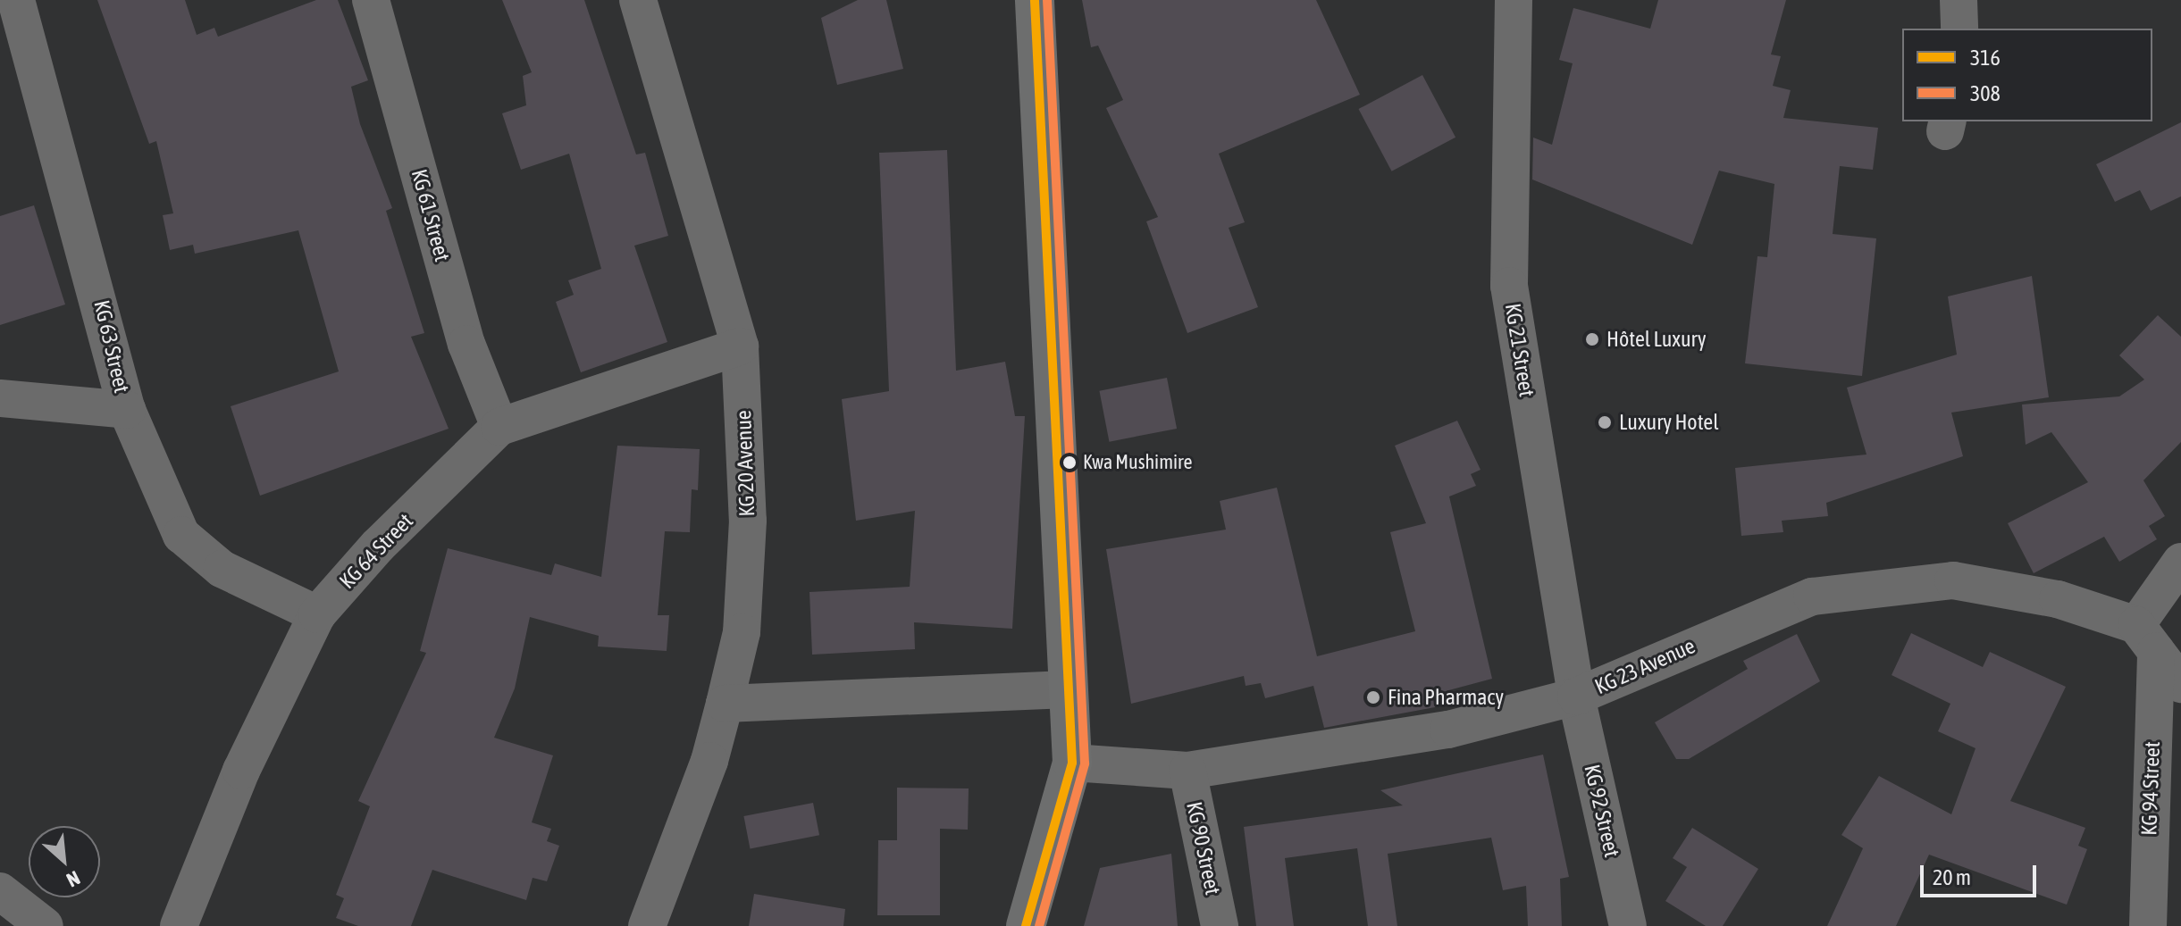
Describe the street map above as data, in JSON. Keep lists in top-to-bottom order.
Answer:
{
  "streets": {
    "street": [
      "KG 61 Street",
      "KG 63 Street",
      "KG 21 Street",
      "KG 20 Avenue",
      "KG 64 Street",
      "KG 23 Avenue",
      "KG 94 Street",
      "KG 92 Street",
      "KG 90 Street"
    ]
  },
  "crossings": [
    ["KG 61 Street", "KG 64 Street"],
    ["KG 63 Street", "KG 64 Street"],
    ["KG 21 Street", "KG 23 Avenue"],
    ["KG 21 Street", "KG 92 Street"],
    ["KG 20 Avenue", "KG 64 Street"],
    ["KG 23 Avenue", "KG 94 Street"],
    ["KG 23 Avenue", "KG 92 Street"],
    ["KG 23 Avenue", "KG 90 Street"]
  ],
  "places": [
    "Hôtel Luxury",
    "Luxury Hotel",
    "Kwa Mushimire",
    "Fina Pharmacy"
  ],
  "lines": ["transit line 316", "transit line 308"],
  "legend": ["316", "308"],
  "scale_bar": "20 m",
  "north": "bottom right"
}
